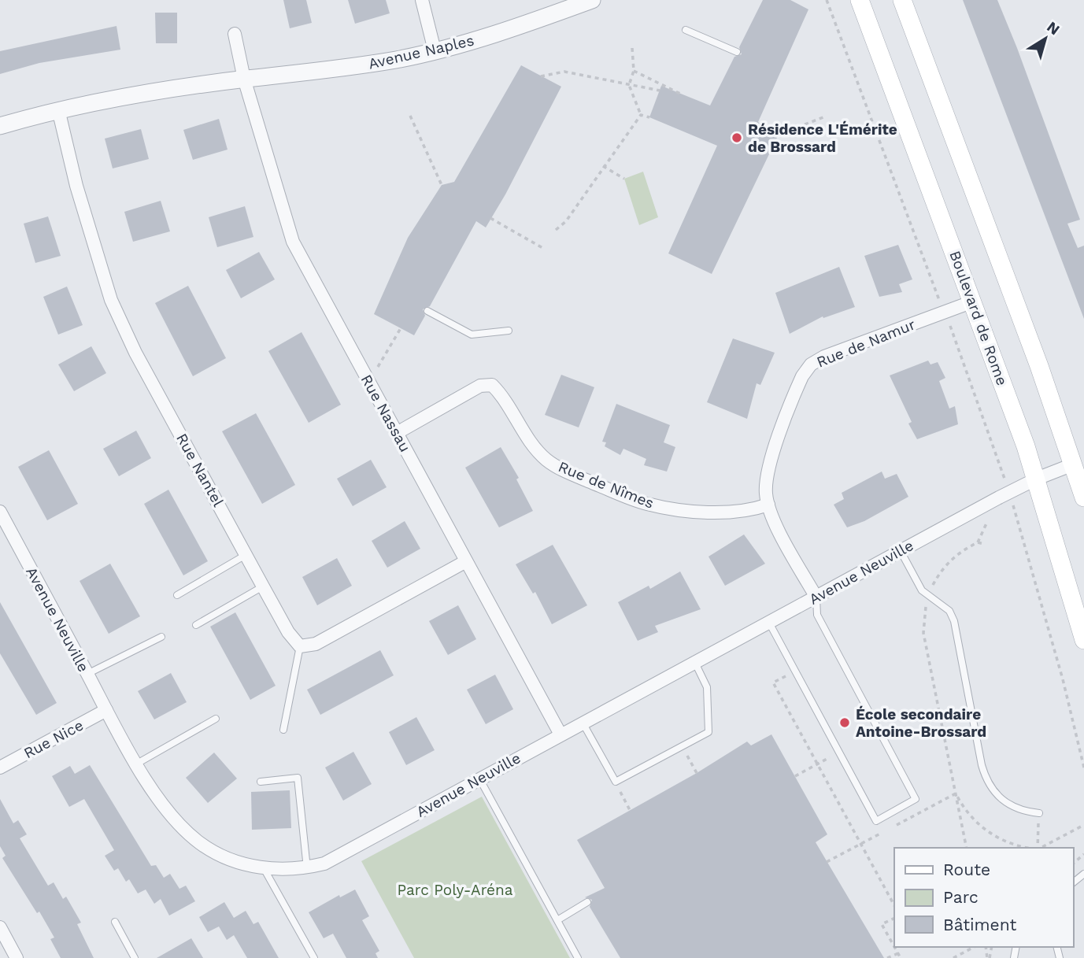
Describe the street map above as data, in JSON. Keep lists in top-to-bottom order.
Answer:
{
  "streets": {
    "main road": ["Boulevard de Rome"],
    "street": [
      "Avenue Naples",
      "Rue de Namur",
      "Rue Nassau",
      "Rue Nantel",
      "Rue de Nîmes",
      "Avenue Neuville",
      "Rue Nice"
    ]
  },
  "crossings": [
    ["Avenue Naples", "Rue Nassau"],
    ["Avenue Naples", "Rue Nantel"],
    ["Boulevard de Rome", "Rue de Namur"],
    ["Boulevard de Rome", "Avenue Neuville"],
    ["Rue de Namur", "Rue de Nîmes"],
    ["Rue de Namur", "Avenue Neuville"],
    ["Rue Nassau", "Rue de Nîmes"],
    ["Rue Nassau", "Avenue Neuville"],
    ["Avenue Neuville", "Rue Nice"]
  ],
  "parks": ["Parc Poly-Aréna"],
  "places": ["Résidence L'Émérite de Brossard", "École secondaire Antoine-Brossard"],
  "legend": ["Route", "Parc", "Bâtiment"],
  "north": "top right"
}
